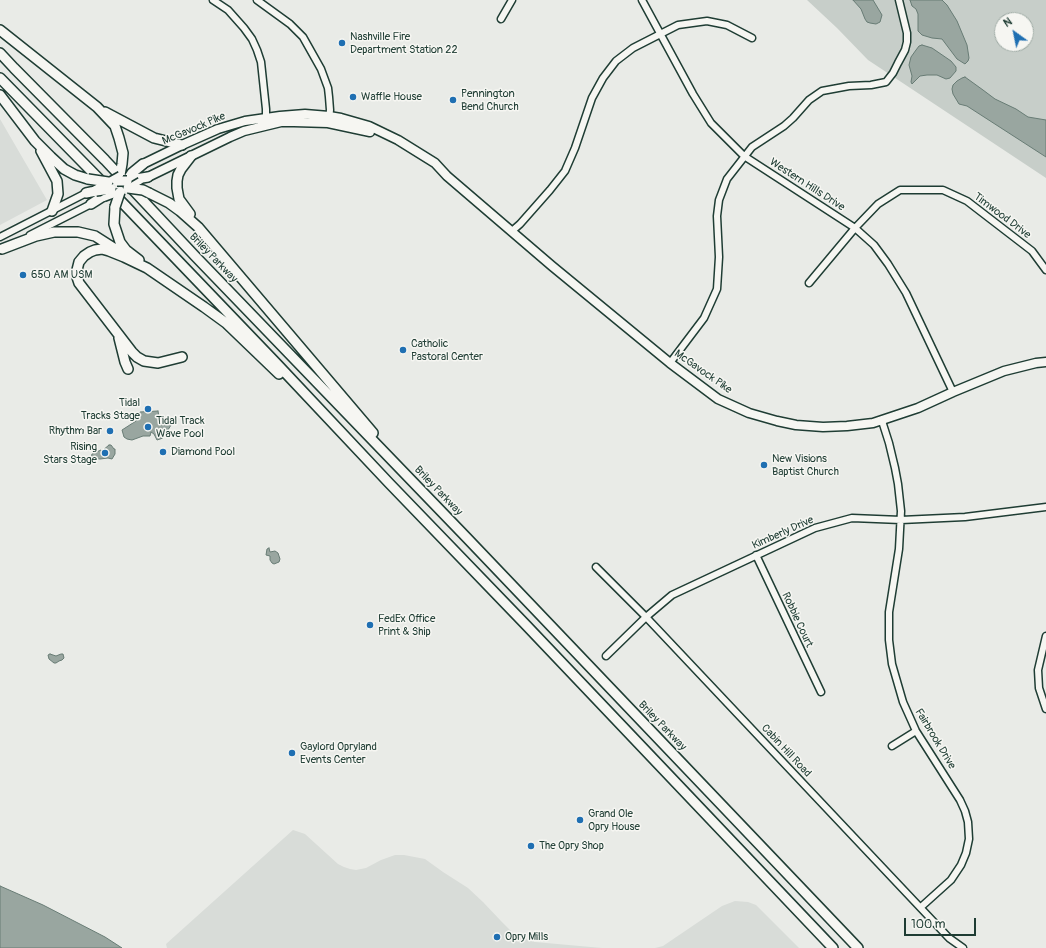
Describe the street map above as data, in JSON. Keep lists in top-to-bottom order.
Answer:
{
  "streets": {
    "highway": ["Briley Parkway"],
    "main road": ["McGavock Pike"],
    "street": [
      "Western Hills Drive",
      "Timwood Drive",
      "Kimberly Drive",
      "Robbie Court",
      "Fairbrook Drive",
      "Cabin Hill Road"
    ]
  },
  "crossings": [
    ["McGavock Pike", "Western Hills Drive"],
    ["McGavock Pike", "Fairbrook Drive"],
    ["Western Hills Drive", "Timwood Drive"],
    ["Kimberly Drive", "Robbie Court"],
    ["Kimberly Drive", "Fairbrook Drive"],
    ["Kimberly Drive", "Cabin Hill Road"],
    ["Fairbrook Drive", "Cabin Hill Road"]
  ],
  "places": [
    "Nashville Fire Department Station 22",
    "Waffle House",
    "Pennington Bend Church",
    "650 AM USM",
    "Catholic Pastoral Center",
    "Tidal Tracks Stage",
    "Tidal Track Wave Pool",
    "Rhythm Bar",
    "Diamond Pool",
    "Rising Stars Stage",
    "New Visions Baptist Church",
    "FedEx Office Print & Ship",
    "Gaylord Opryland Events Center",
    "Grand Ole Opry House",
    "The Opry Shop",
    "Opry Mills"
  ],
  "scale_bar": "100 m",
  "north": "top left"
}
